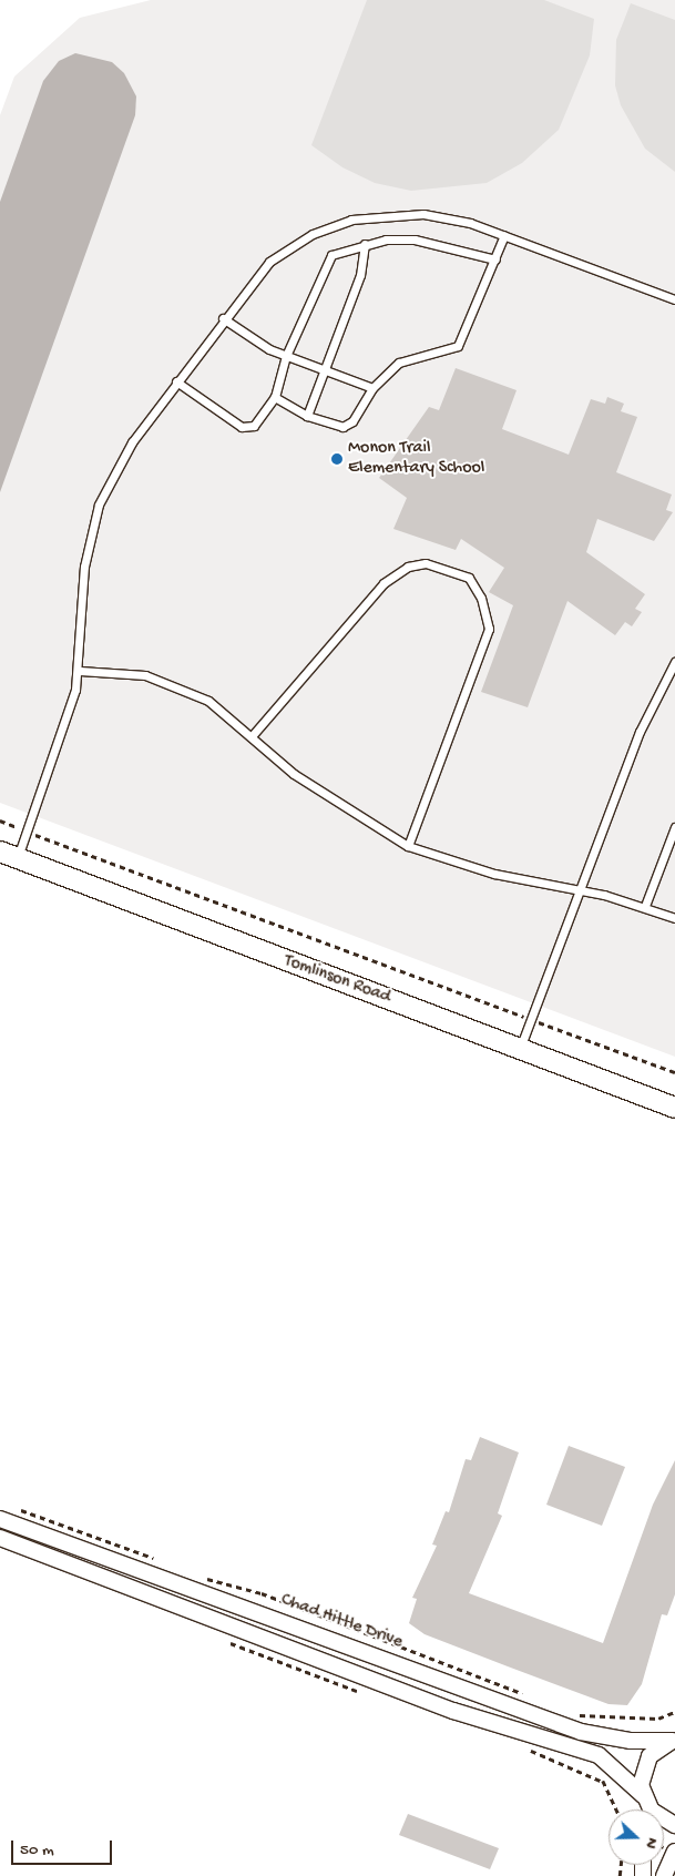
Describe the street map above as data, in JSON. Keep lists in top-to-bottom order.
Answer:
{
  "streets": {
    "street": ["Tomlinson Road", "Chad Hittle Drive"]
  },
  "places": ["Monon Trail Elementary School"],
  "scale_bar": "50 m",
  "north": "right"
}
